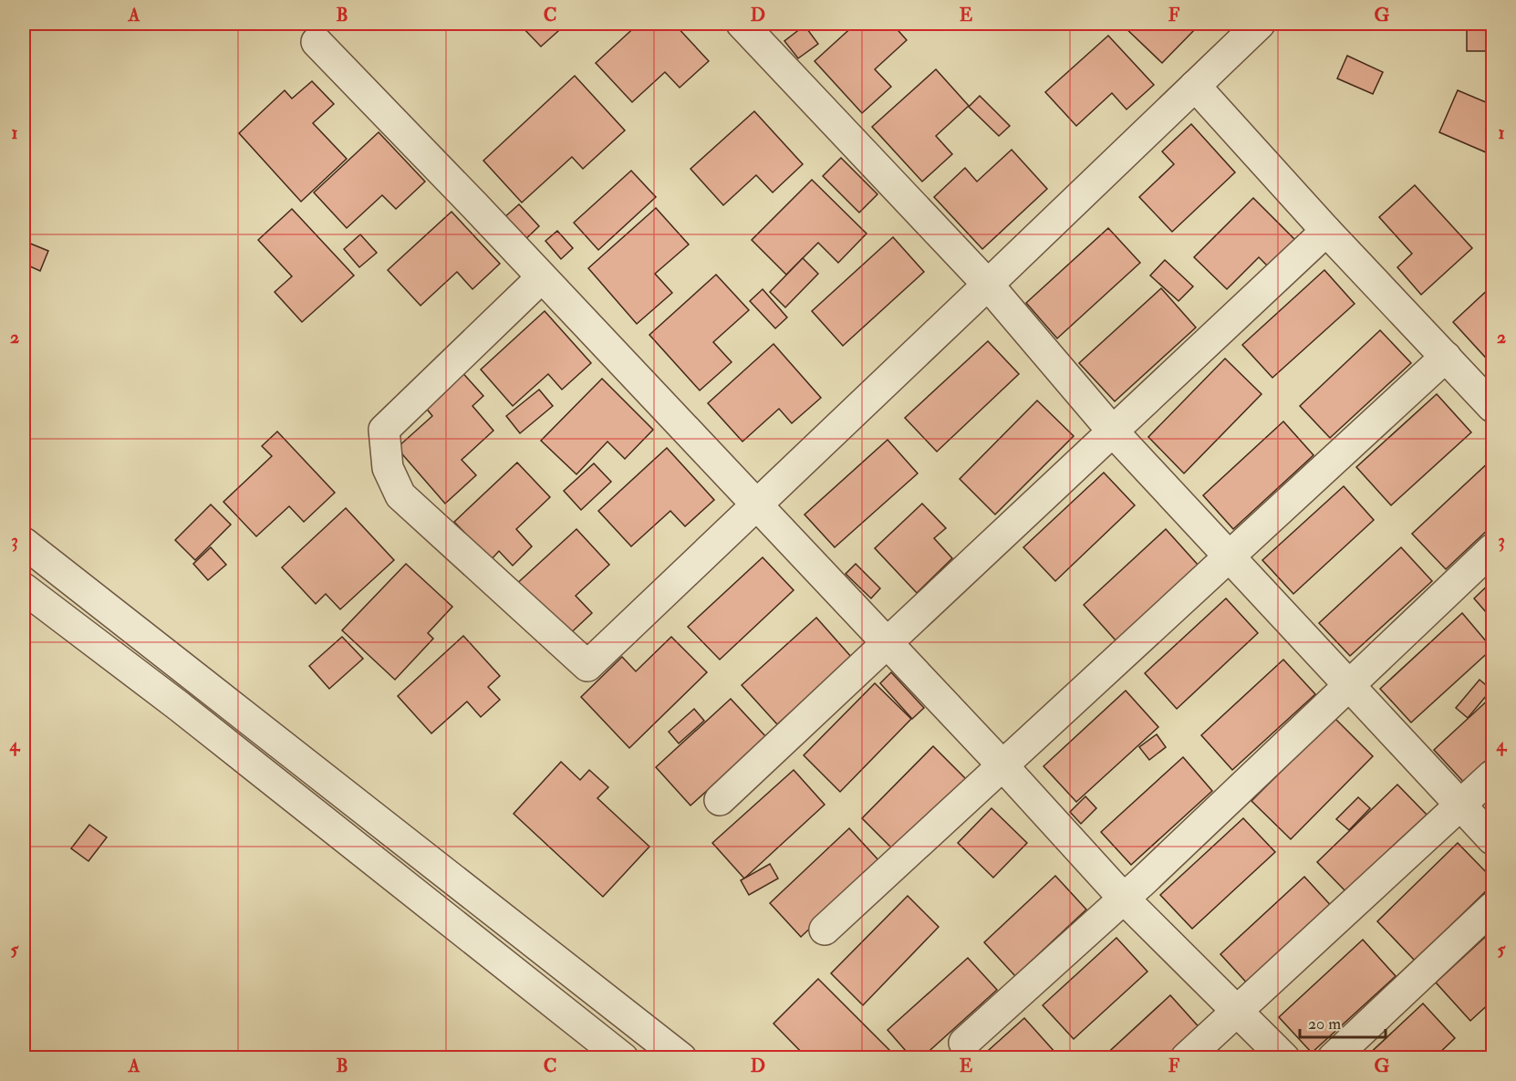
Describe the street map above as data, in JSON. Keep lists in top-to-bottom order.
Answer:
{
  "scale_bar": "20 m",
  "grid": {
    "columns": [
      "A",
      "B",
      "C",
      "D",
      "E",
      "F",
      "G"
    ],
    "rows": [
      "1",
      "2",
      "3",
      "4",
      "5"
    ]
  }
}
